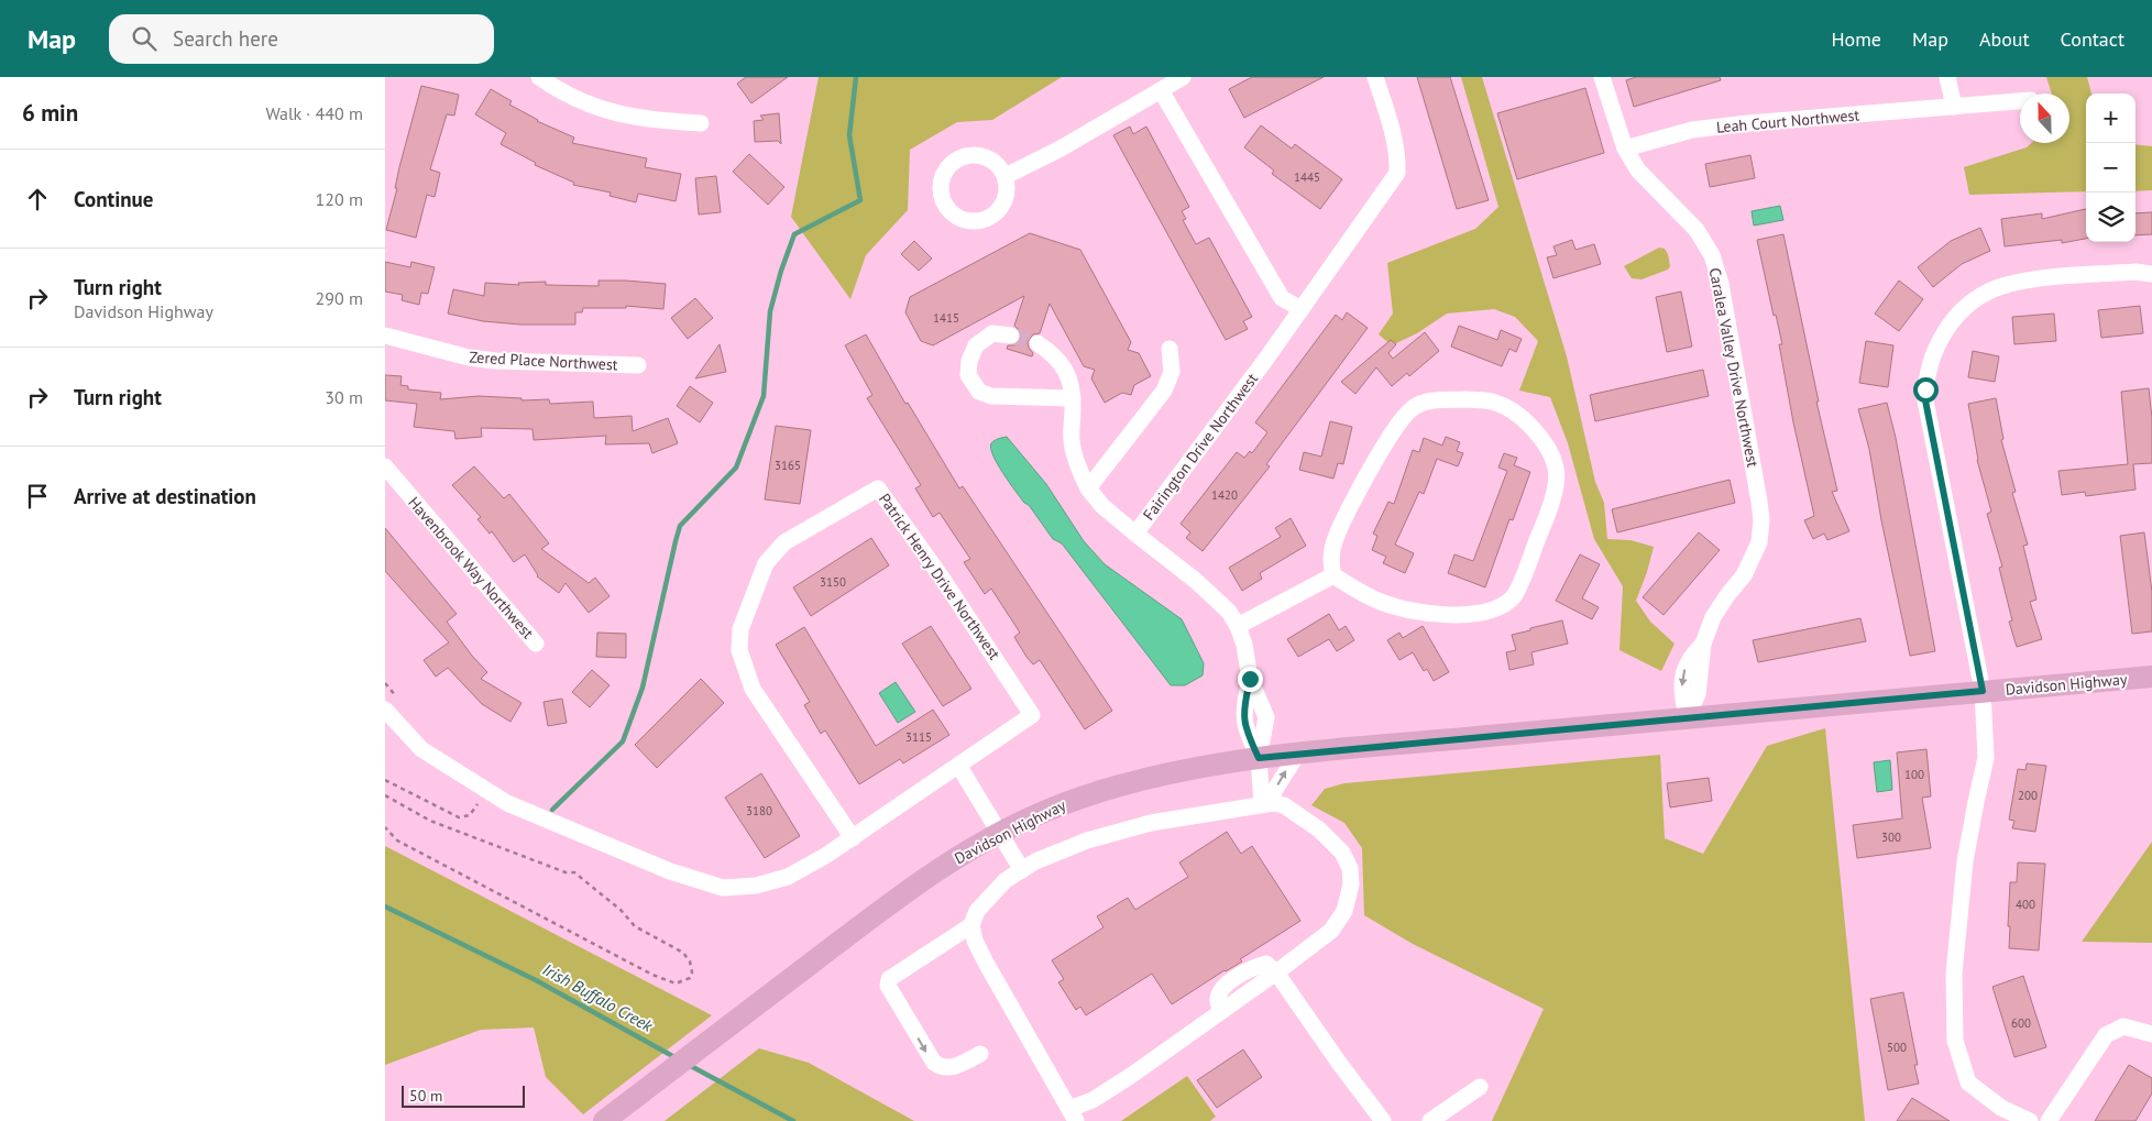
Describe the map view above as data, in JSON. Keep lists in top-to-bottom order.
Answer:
{
  "streets": {
    "main road": ["Davidson Highway"],
    "street": [
      "Leah Court Northwest",
      "Zered Place Northwest",
      "Caralea Valley Drive Northwest",
      "Fairington Drive Northwest",
      "Havenbrook Way Northwest",
      "Patrick Henry Drive Northwest"
    ]
  },
  "crossings": [
    ["Leah Court Northwest", "Caralea Valley Drive Northwest"],
    ["Caralea Valley Drive Northwest", "Davidson Highway"],
    ["Fairington Drive Northwest", "Davidson Highway"]
  ],
  "water": ["Irish Buffalo Creek"],
  "house_numbers": [
    "1445",
    "1415",
    "3165",
    "1420",
    "3150",
    "3115",
    "100",
    "200",
    "3180",
    "300",
    "400",
    "600",
    "500"
  ],
  "scale_bar": "50 m",
  "north": "top",
  "page": {
    "header": "Map",
    "search": "Search here",
    "nav": [
      "Home",
      "Map",
      "About",
      "Contact"
    ],
    "heading": ["6 min", "Walk · 440 m"],
    "map_buttons": ["+", "−"],
    "list": [
      ["Continue", "120 m"],
      ["Turn right", "Davidson Highway", "290 m"],
      ["Turn right", "30 m"],
      "Arrive at destination"
    ],
    "scale": "50 m"
  }
}
